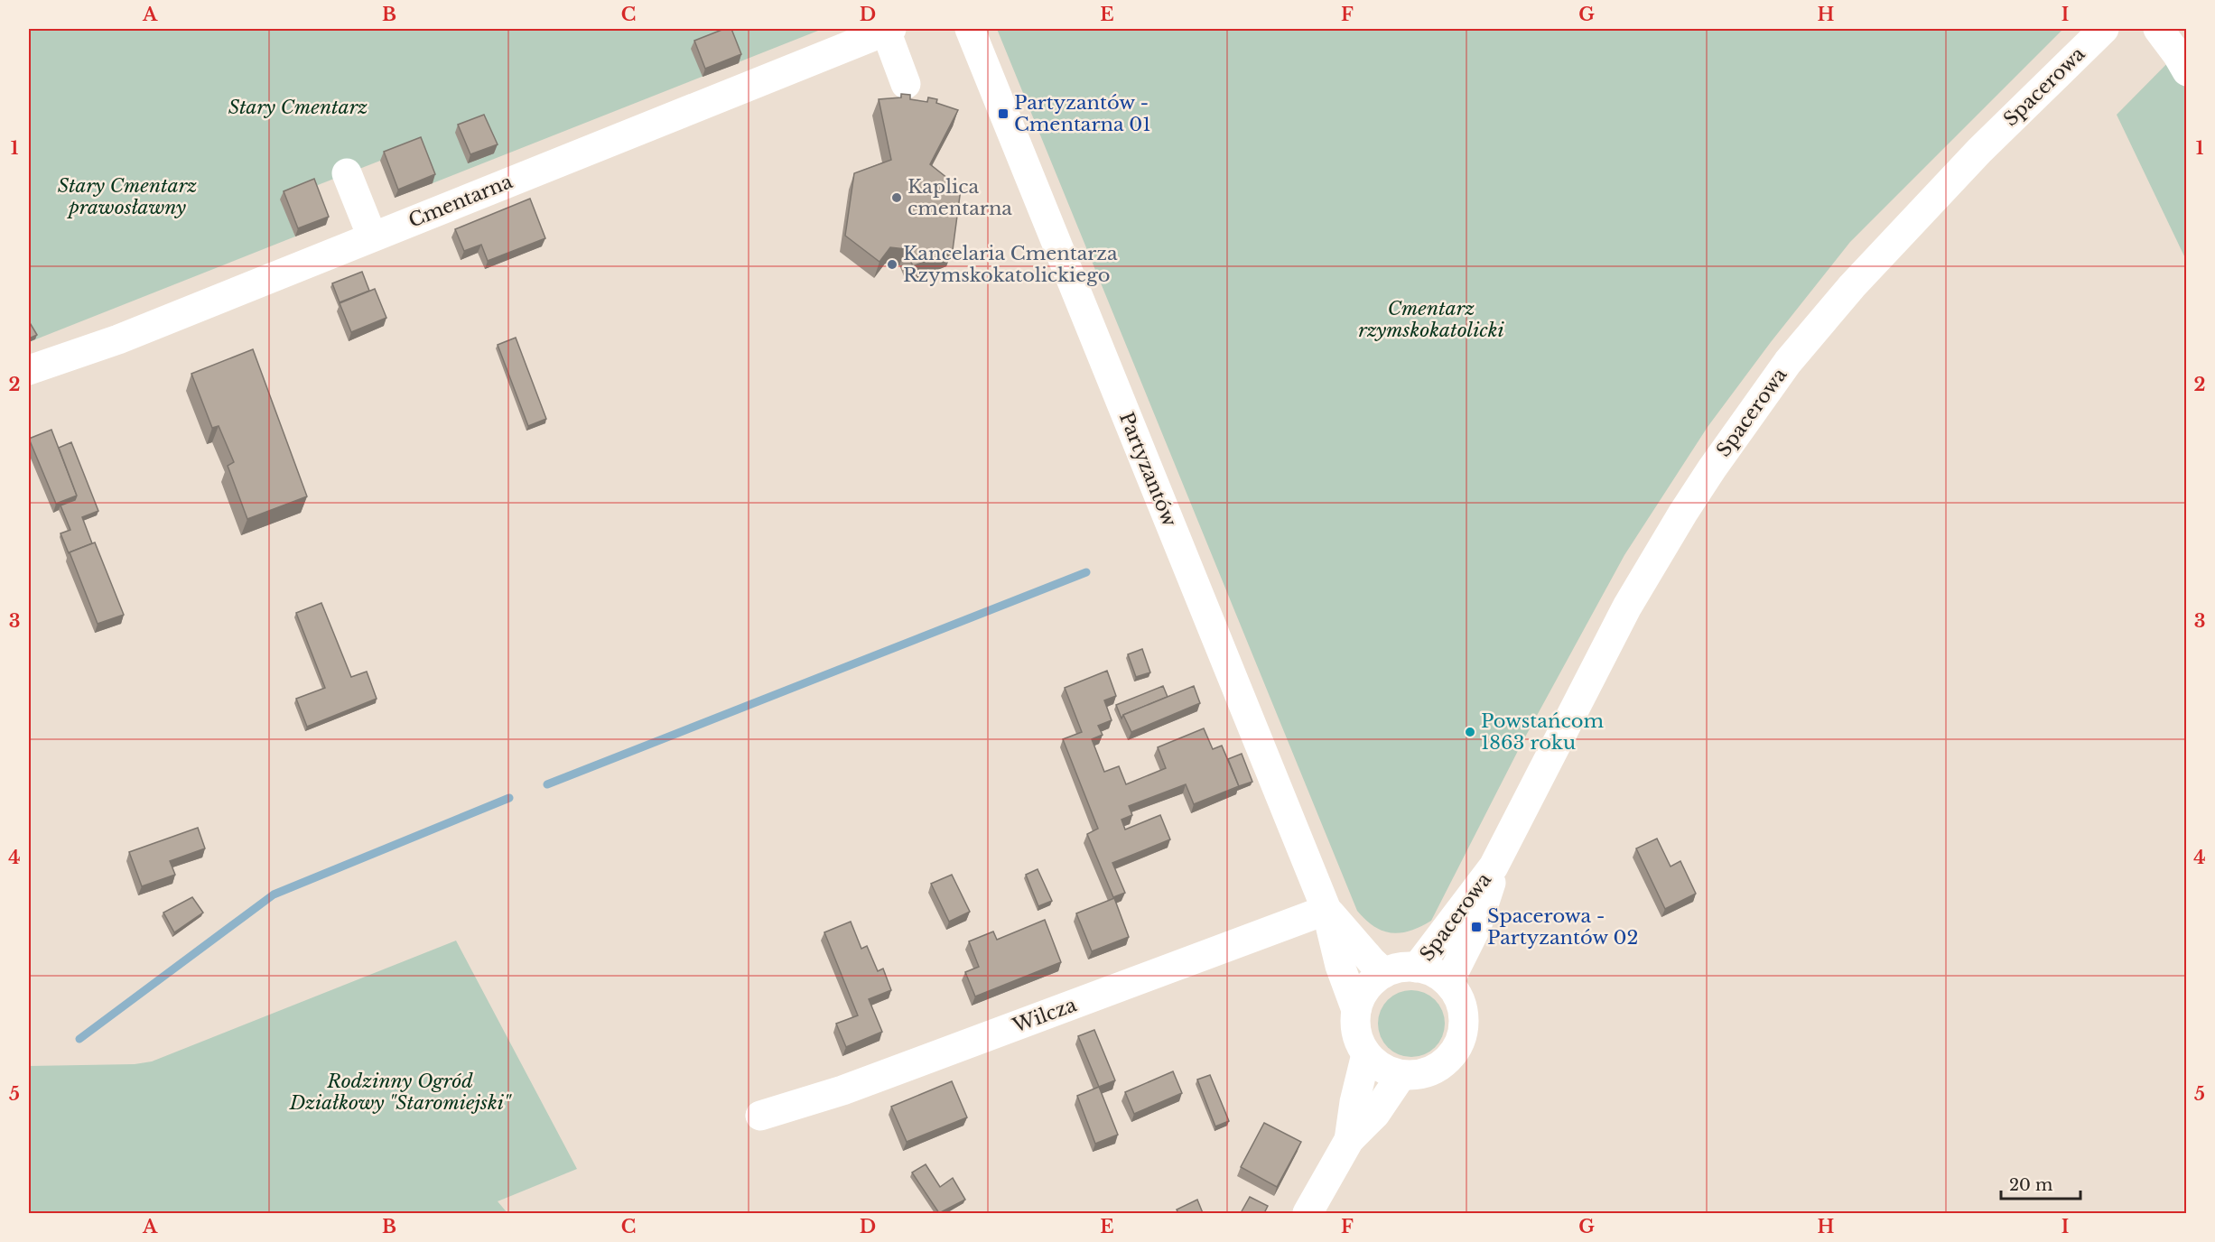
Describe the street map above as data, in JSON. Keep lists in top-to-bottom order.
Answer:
{
  "streets": {
    "street": [
      "Spacerowa",
      "Cmentarna",
      "Partyzantów",
      "Wilcza"
    ]
  },
  "crossings": [
    ["Spacerowa", "Partyzantów"],
    ["Partyzantów", "Wilcza"]
  ],
  "parks": [
    "Stary Cmentarz",
    "Stary Cmentarz prawosławny",
    "Cmentarz rzymskokatolicki",
    "Rodzinny Ogród Działkowy \"Staromiejski\""
  ],
  "places": {
    "transit": ["Partyzantów - Cmentarna 01", "Spacerowa - Partyzantów 02"],
    "other": ["Kaplica cmentarna", "Kancelaria Cmentarza Rzymskokatolickiego", "Powstańcom 1863 roku"]
  },
  "scale_bar": "20 m",
  "grid": {
    "columns": [
      "A",
      "B",
      "C",
      "D",
      "E",
      "F",
      "G",
      "H",
      "I"
    ],
    "rows": [
      "1",
      "2",
      "3",
      "4",
      "5"
    ]
  }
}
